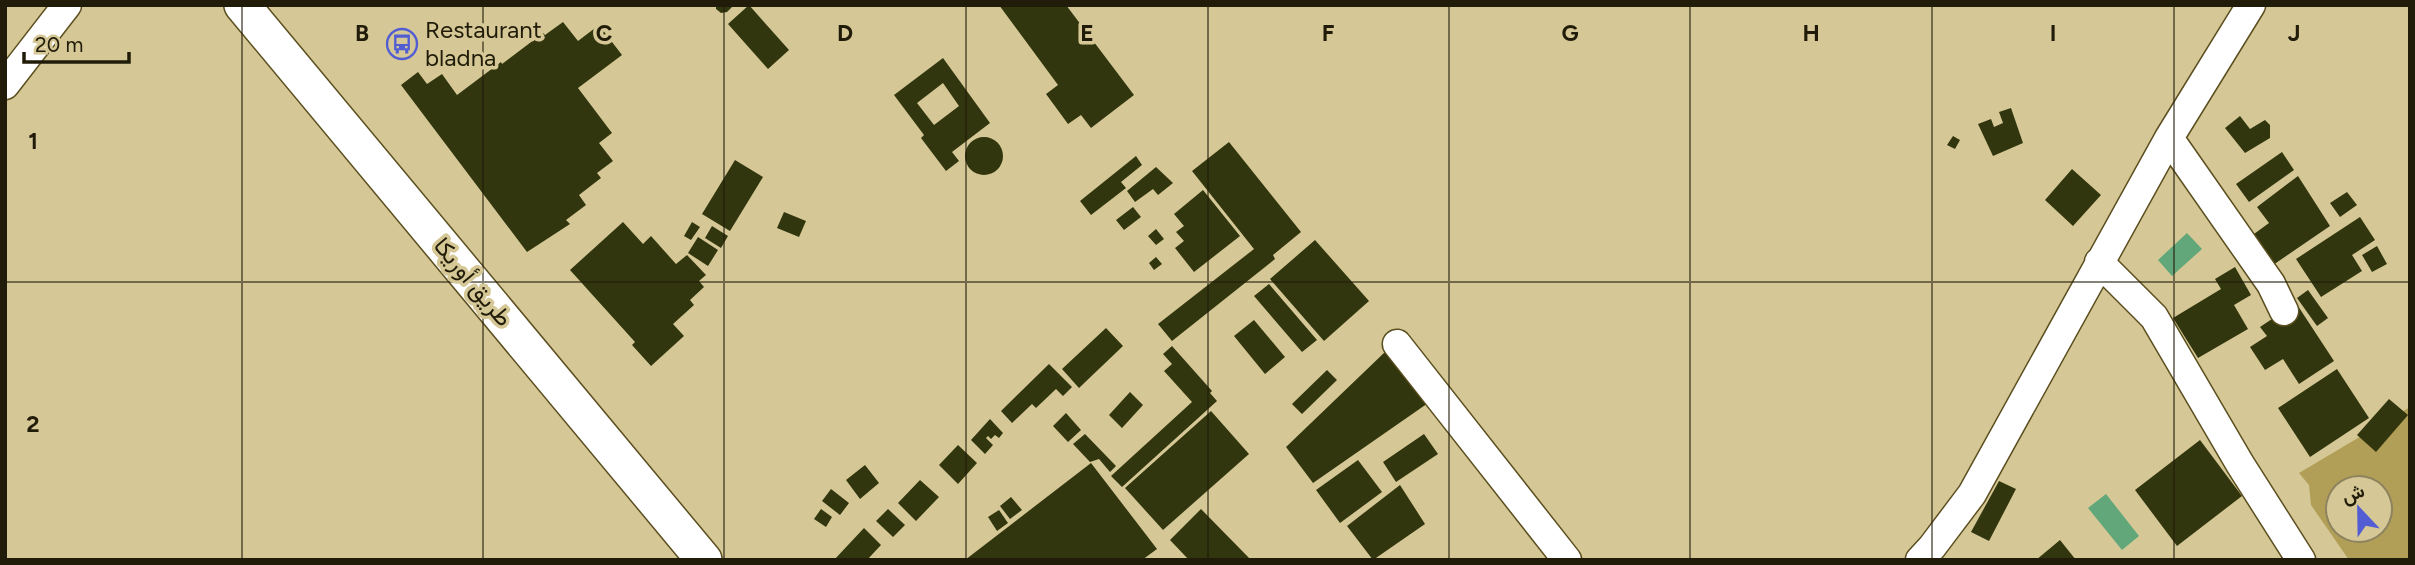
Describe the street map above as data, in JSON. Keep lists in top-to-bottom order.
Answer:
{
  "streets": {
    "street": ["طريق أوريكا"]
  },
  "places": {
    "bus stop": ["Restaurant bladna"]
  },
  "scale_bar": "20 m",
  "north": "top",
  "grid": {
    "columns": [
      "B",
      "C",
      "D",
      "E",
      "F",
      "G",
      "H",
      "I",
      "J"
    ],
    "rows": ["1", "2"]
  }
}
